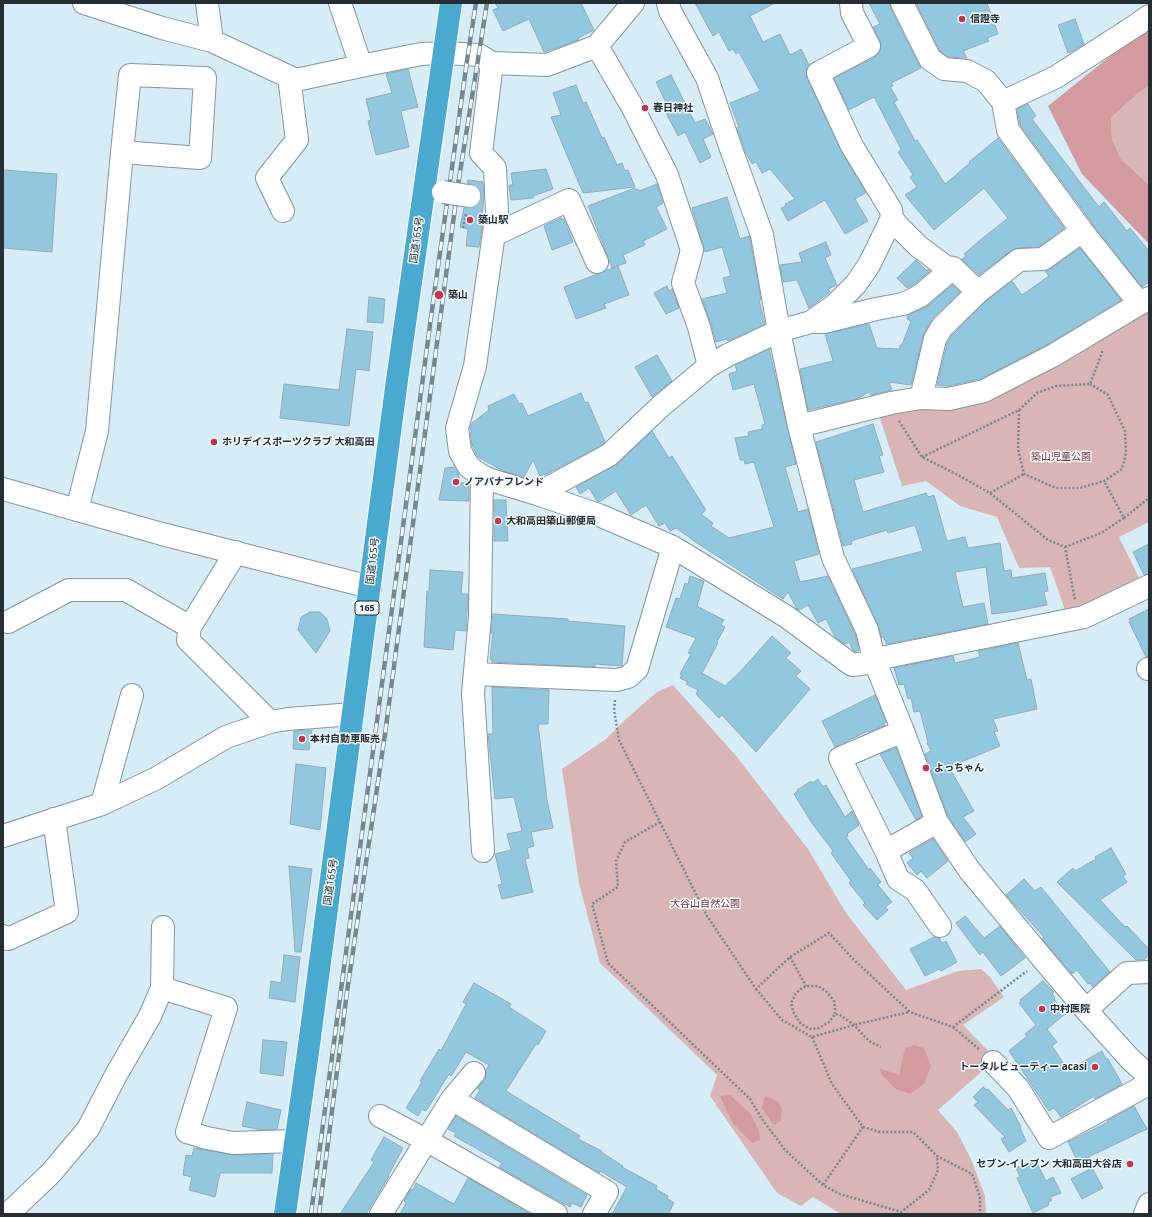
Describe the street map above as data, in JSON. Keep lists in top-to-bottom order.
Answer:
{
  "streets": {
    "highway": ["国道165号", "165"]
  },
  "parks": ["築山児童公園", "大谷山自然公園"],
  "places": [
    "信證寺",
    "春日神社",
    "築山駅",
    "築山",
    "ホリデイスポーツクラブ 大和高田",
    "ノアパナフレンド",
    "大和高田築山郵便局",
    "本村自動車販売",
    "よっちゃん",
    "中村医院",
    "トータルビューティー acasi",
    "セブン-イレブン 大和高田大谷店"
  ]
}
